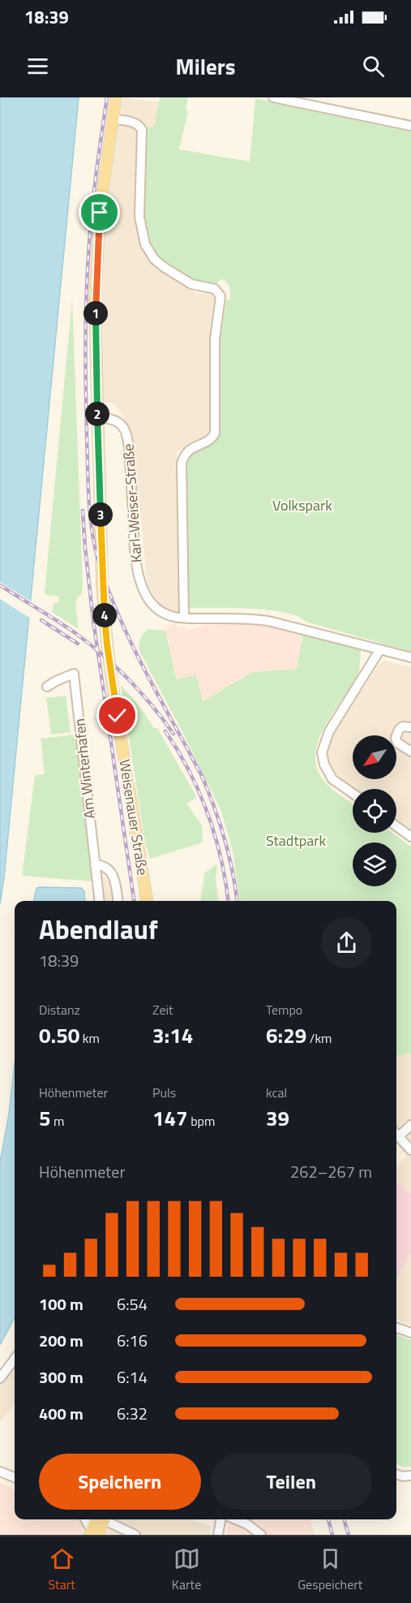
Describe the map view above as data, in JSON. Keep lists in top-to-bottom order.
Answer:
{
  "streets": {
    "main road": ["Weisenauer Straße"],
    "street": ["Karl-Weiser-Straße", "Am Winterhafen"]
  },
  "crossings": [
    ["Karl-Weiser-Straße", "Weisenauer Straße"]
  ],
  "parks": ["Volkspark", "Stadtpark"],
  "north": "bottom left",
  "page": {
    "status": "18:39",
    "header": "Milers",
    "pins": [
      "1",
      "2",
      "3",
      "4"
    ],
    "heading": ["Abendlauf", "18:39"],
    "stats": [
      ["Distanz", "0.50 km"],
      ["Zeit", "3:14"],
      ["Tempo", "6:29 /km"],
      ["Höhenmeter", "5 m"],
      ["Puls", "147 bpm"],
      ["kcal", "39"]
    ],
    "chart": ["Höhenmeter", "262–267 m"],
    "list": [
      {
        "name": "100 m",
        "note": "6:54"
      },
      {
        "name": "200 m",
        "note": "6:16"
      },
      {
        "name": "300 m",
        "note": "6:14"
      },
      {
        "name": "400 m",
        "note": "6:32"
      }
    ],
    "buttons": ["Speichern", "Teilen"],
    "tabs": ["Start", "Karte", "Gespeichert"]
  }
}
